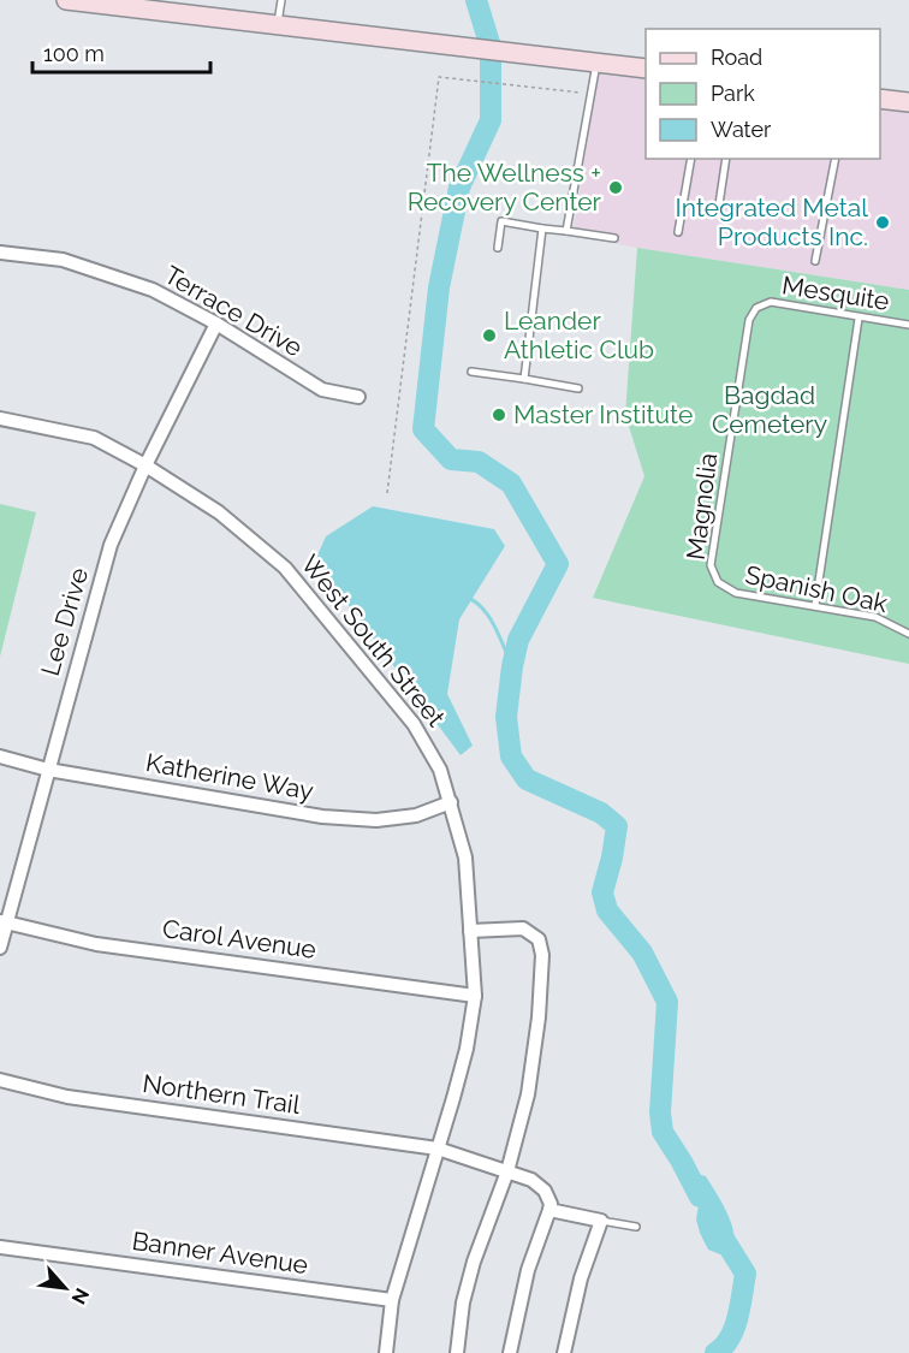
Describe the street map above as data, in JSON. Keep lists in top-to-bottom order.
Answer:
{
  "streets": {
    "street": [
      "Terrace Drive",
      "Lee Drive",
      "West South Street",
      "Katherine Way",
      "Carol Avenue",
      "Northern Trail",
      "Banner Avenue"
    ],
    "lane": ["Mesquite", "Magnolia", "Spanish Oak"]
  },
  "crossings": [
    ["Mesquite", "Magnolia"],
    ["Terrace Drive", "Lee Drive"],
    ["Magnolia", "Spanish Oak"],
    ["Lee Drive", "West South Street"],
    ["Lee Drive", "Katherine Way"],
    ["Lee Drive", "Carol Avenue"],
    ["West South Street", "Katherine Way"],
    ["West South Street", "Carol Avenue"],
    ["West South Street", "Northern Trail"],
    ["West South Street", "Banner Avenue"]
  ],
  "parks": ["Bagdad Cemetery"],
  "places": [
    "The Wellness + Recovery Center",
    "Integrated Metal Products Inc.",
    "Leander Athletic Club",
    "Master Institute"
  ],
  "legend": ["Road", "Park", "Water"],
  "scale_bar": "100 m",
  "north": "bottom right"
}
